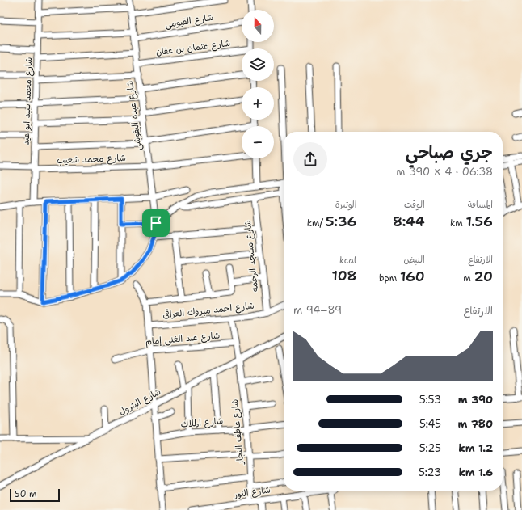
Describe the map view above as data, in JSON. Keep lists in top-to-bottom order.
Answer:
{
  "streets": {
    "street": [
      "شارع الفيومى",
      "شارع عثمان بن عفان",
      "شارع محمد سيد ابو عيد",
      "شارع عبده البقوشى",
      "شارع محمد شعيب",
      "شارع مسجد الرحمه",
      "شارع احمد مبروك العراقى",
      "شارع عبد الغنى إمام",
      "شارع البترول",
      "شارع الملاك",
      "شارع عاطف النجار",
      "شارع النور"
    ]
  },
  "crossings": [
    ["شارع الفيومى", "شارع عبده البقوشى"],
    ["شارع عثمان بن عفان", "شارع عبده البقوشى"],
    ["شارع محمد سيد ابو عيد", "شارع محمد شعيب"],
    ["شارع عبده البقوشى", "شارع محمد شعيب"],
    ["شارع مسجد الرحمه", "شارع احمد مبروك العراقى"],
    ["شارع احمد مبروك العراقى", "شارع عاطف النجار"],
    ["شارع عبد الغنى إمام", "شارع عاطف النجار"],
    ["شارع البترول", "شارع عاطف النجار"],
    ["شارع الملاك", "شارع عاطف النجار"],
    ["شارع عاطف النجار", "شارع النور"]
  ],
  "scale_bar": "50 m",
  "north": "top",
  "page": {
    "map_buttons": ["+", "−"],
    "heading": ["جري صباحي", "06:38 · 4 × 390 m"],
    "stats": [
      ["المسافة", "1.56 km"],
      ["الوقت", "8:44"],
      ["الوتيرة", "5:36 /km"],
      ["الارتفاع", "20 m"],
      ["النبض", "160 bpm"],
      ["kcal", "108"]
    ],
    "chart": ["الارتفاع", "89–94 m"],
    "list": [
      {
        "name": "390 m",
        "note": "5:53"
      },
      {
        "name": "780 m",
        "note": "5:45"
      },
      {
        "name": "1.2 km",
        "note": "5:25"
      },
      {
        "name": "1.6 km",
        "note": "5:23"
      }
    ],
    "scale": "50 m"
  }
}
